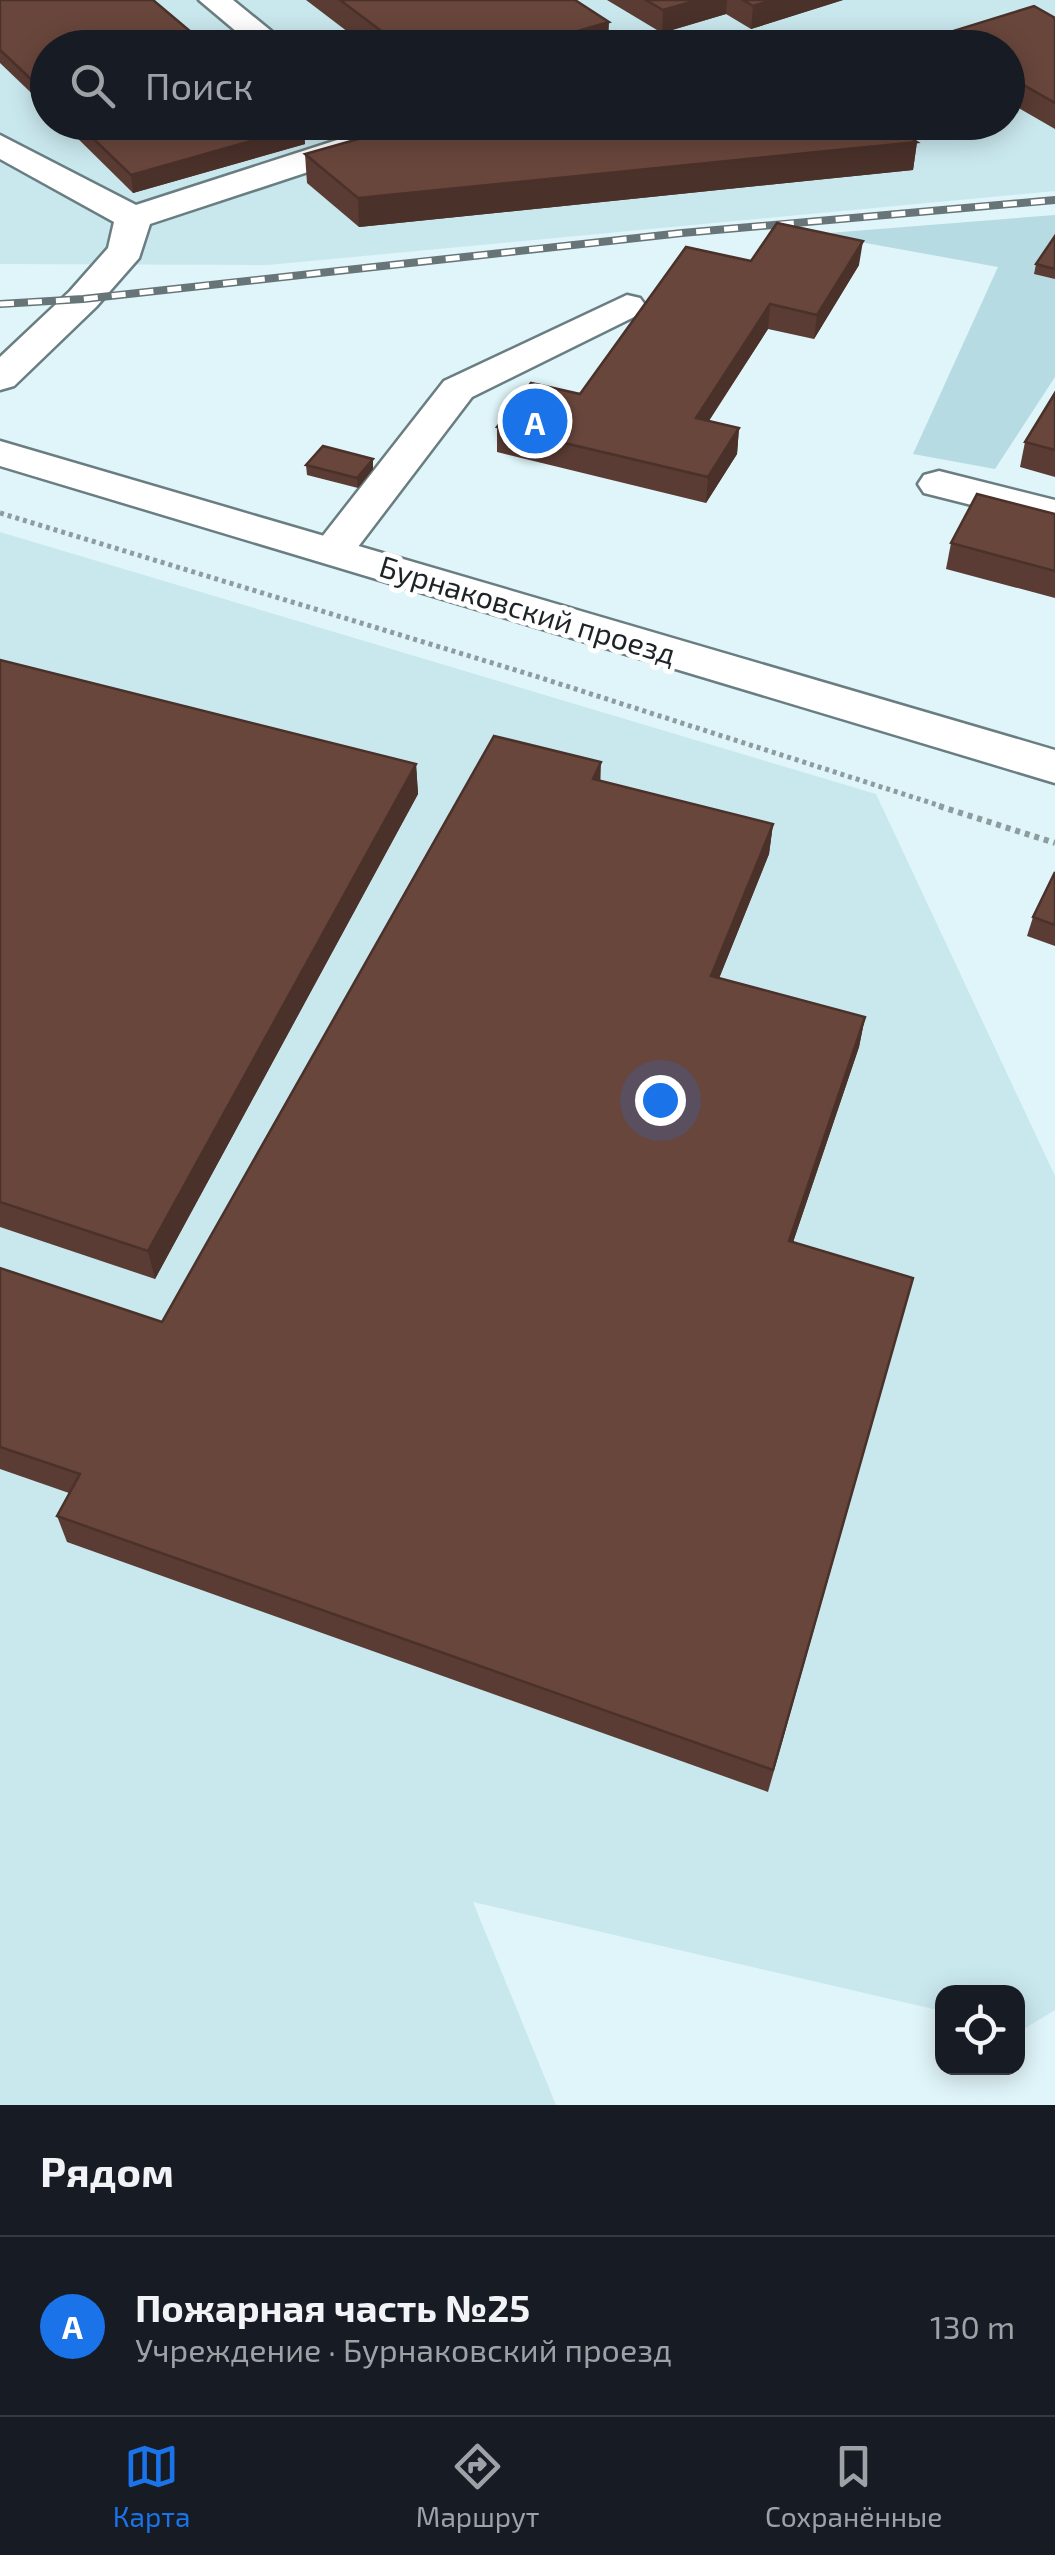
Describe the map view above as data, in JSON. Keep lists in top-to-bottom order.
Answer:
{
  "streets": {
    "main road": ["Бурнаковский проезд"]
  },
  "page": {
    "search": "Поиск",
    "pins": "A",
    "heading": "Рядом",
    "list": [
      {
        "mark": "A",
        "name": "Пожарная часть №25",
        "note": "Учреждение · Бурнаковский проезд",
        "value": "130 m"
      }
    ],
    "nav": ["Карта", "Маршрут", "Сохранённые"]
  }
}
